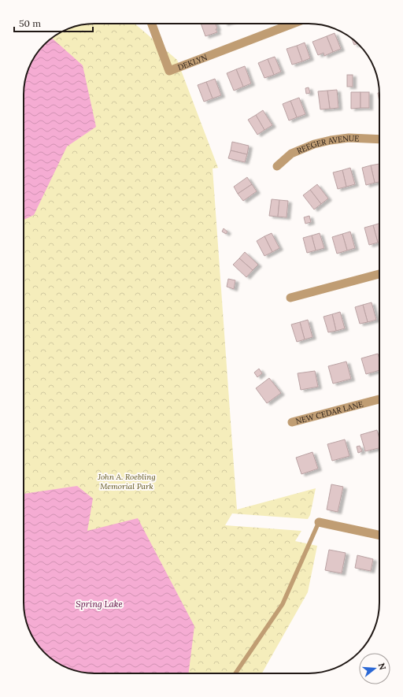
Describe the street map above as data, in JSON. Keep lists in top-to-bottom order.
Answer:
{
  "streets": {
    "street": ["DEKLYN", "REEGER AVENUE", "NEW CEDAR LANE"]
  },
  "water": ["Spring Lake"],
  "parks": ["John A. Roebling Memorial Park"],
  "scale_bar": "50 m",
  "north": "right"
}
